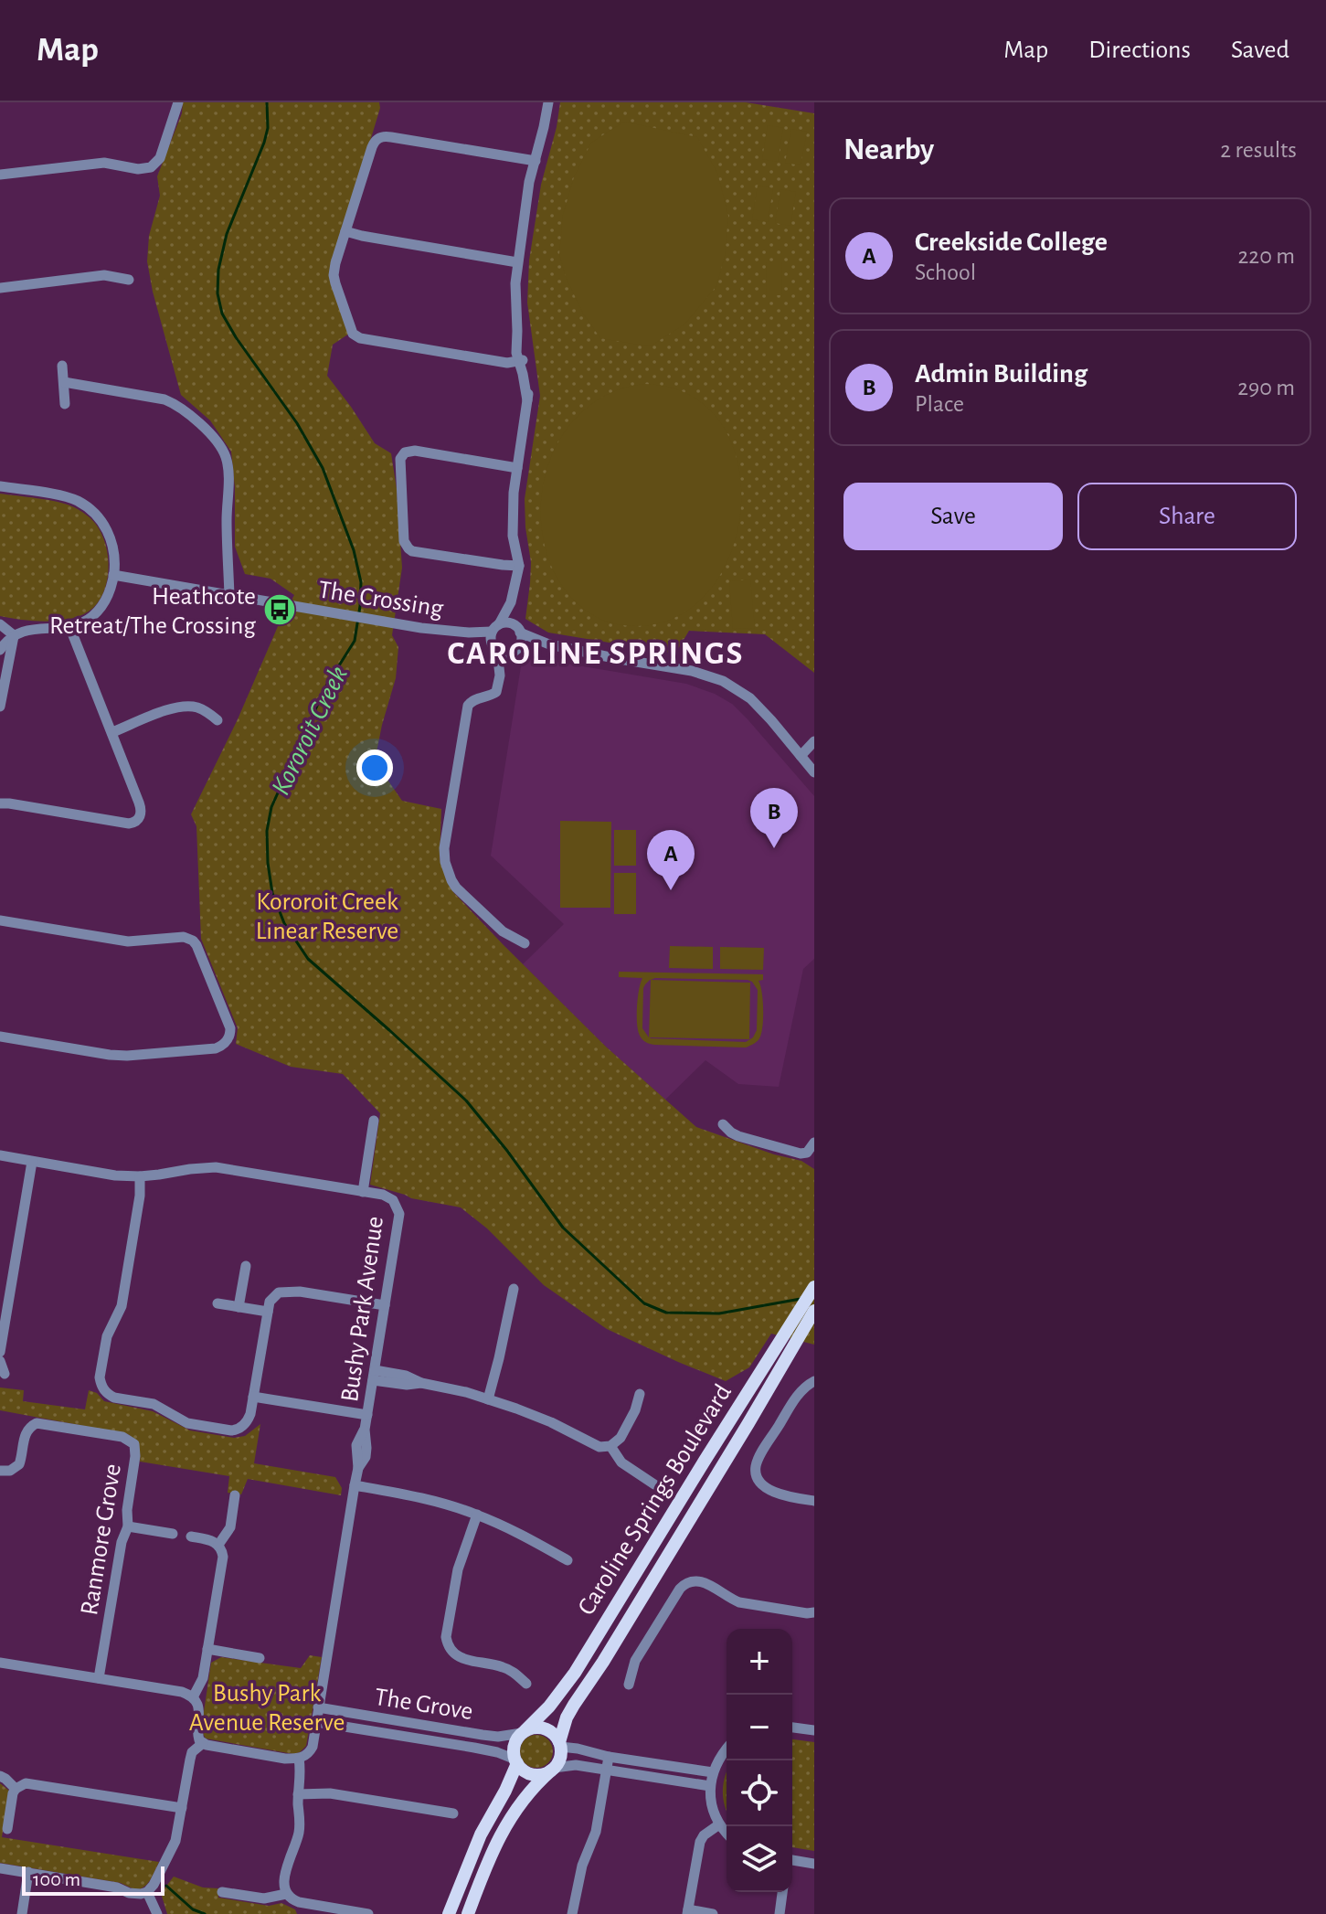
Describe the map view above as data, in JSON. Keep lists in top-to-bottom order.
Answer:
{
  "streets": {
    "main road": ["Caroline Springs Boulevard"],
    "street": [
      "The Crossing",
      "Bushy Park Avenue",
      "Ranmore Grove",
      "The Grove"
    ]
  },
  "crossings": [
    ["Bushy Park Avenue", "The Grove"],
    ["Caroline Springs Boulevard", "The Grove"]
  ],
  "districts": ["CAROLINE SPRINGS"],
  "water": ["Kororoit Creek"],
  "parks": ["Kororoit Creek Linear Reserve", "Bushy Park Avenue Reserve"],
  "places": {
    "bus stop": ["Heathcote Retreat/The Crossing"]
  },
  "scale_bar": "100 m",
  "page": {
    "header": "Map",
    "nav": ["Map", "Directions", "Saved"],
    "heading": ["Nearby", "2 results"],
    "list": [
      {
        "mark": "A",
        "name": "Creekside College",
        "note": "School",
        "value": "220 m"
      },
      {
        "mark": "B",
        "name": "Admin Building",
        "note": "Place",
        "value": "290 m"
      }
    ],
    "buttons": ["Save", "Share"],
    "pins": ["B", "A"],
    "map_buttons": ["+", "−"],
    "scale": "100 m"
  }
}
